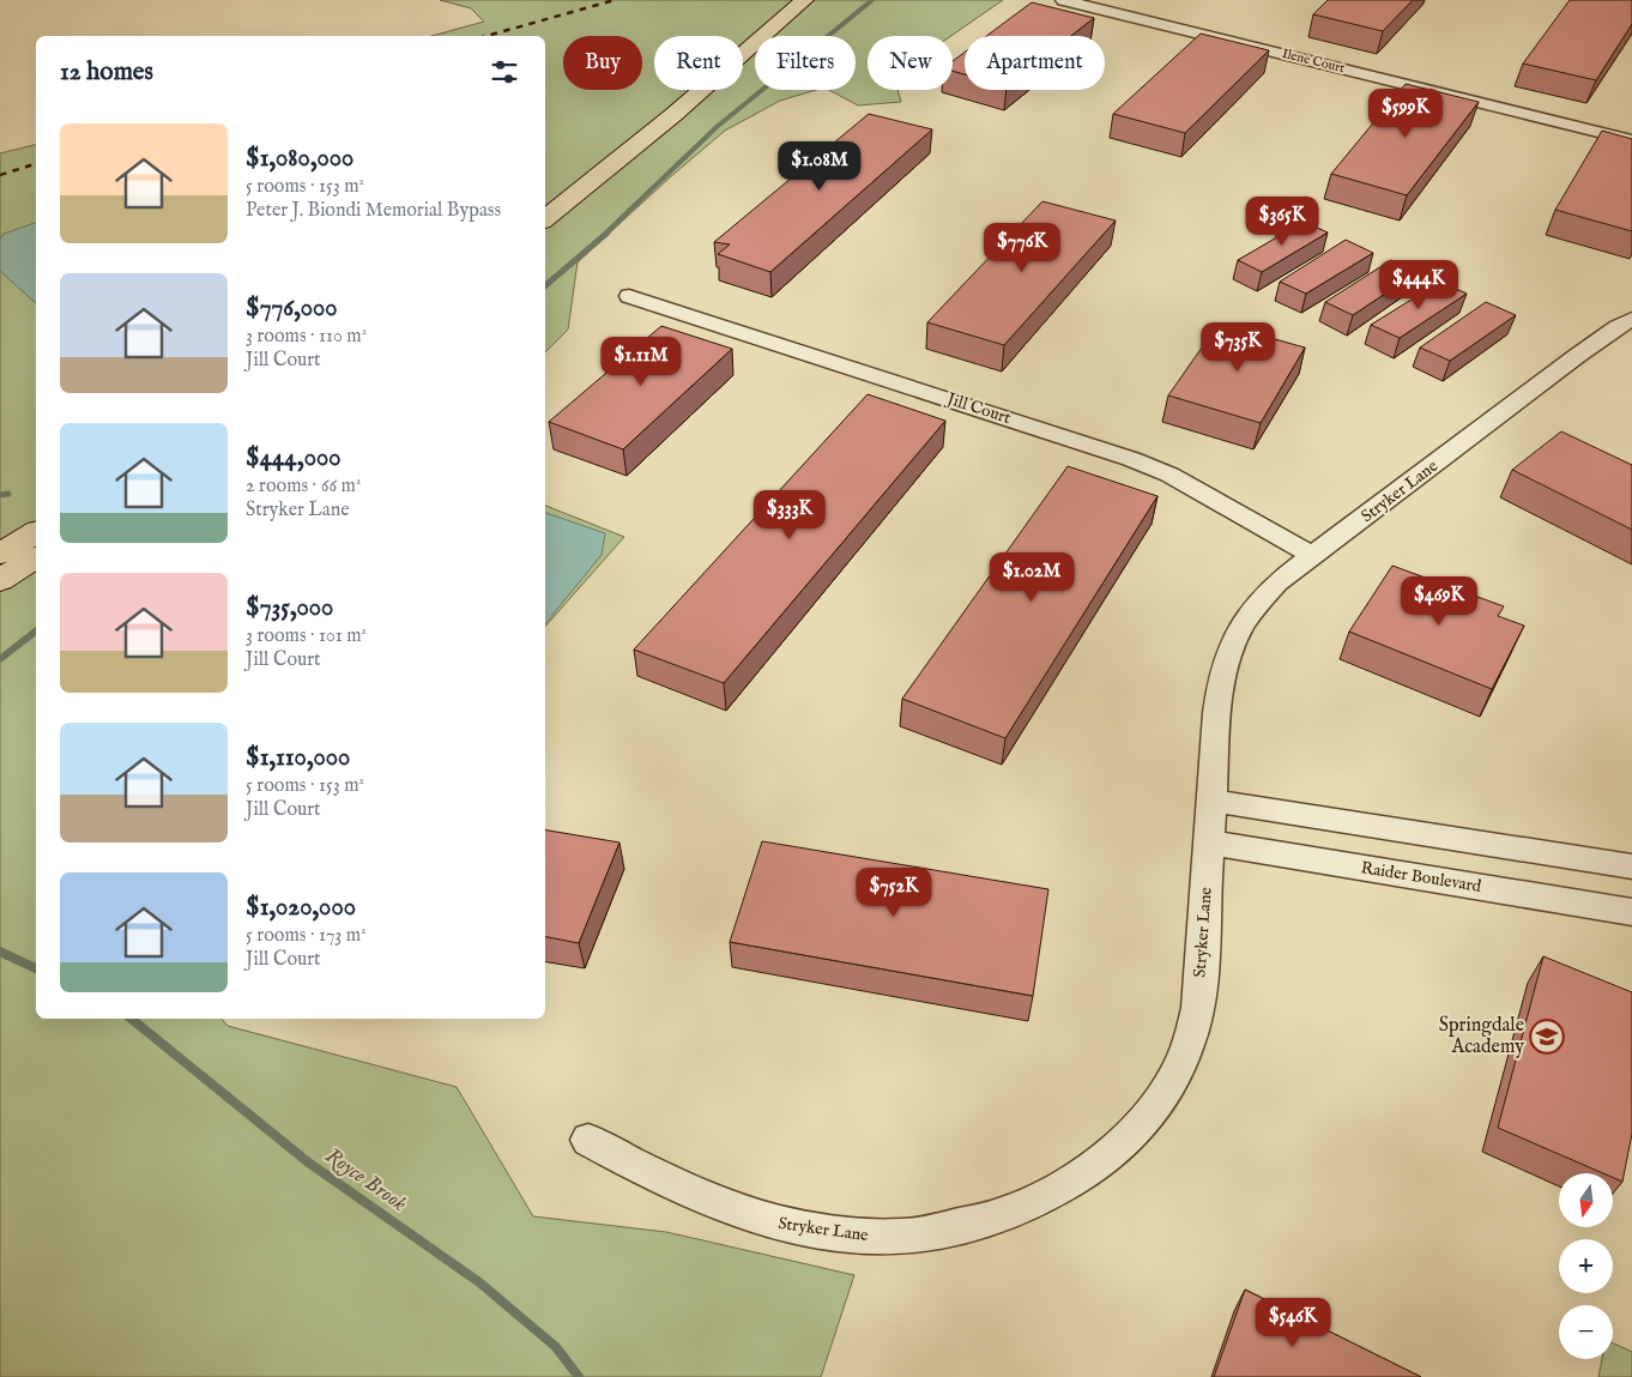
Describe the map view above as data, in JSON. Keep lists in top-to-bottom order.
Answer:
{
  "streets": {
    "street": [
      "Ilene Court",
      "Jill Court",
      "Stryker Lane",
      "Raider Boulevard"
    ]
  },
  "crossings": [
    ["Jill Court", "Stryker Lane"],
    ["Stryker Lane", "Raider Boulevard"]
  ],
  "water": ["Royce Brook"],
  "places": {
    "school or university": ["Springdale Academy"]
  },
  "north": "bottom",
  "page": {
    "chip": [
      "Buy",
      "Rent",
      "Filters",
      "New",
      "Apartment"
    ],
    "heading": "12 homes",
    "price": [
      "$599K",
      "$1.08M",
      "$365K",
      "$776K",
      "$444K",
      "$735K",
      "$1.11M",
      "$333K",
      "$1.02M",
      "$469K",
      "$752K",
      "$546K"
    ],
    "list": [
      {
        "name": "$1,080,000",
        "note": "5 rooms · 153 m² · Peter J. Biondi Memorial Bypass"
      },
      {
        "name": "$776,000",
        "note": "3 rooms · 110 m² · Jill Court"
      },
      {
        "name": "$444,000",
        "note": "2 rooms · 66 m² · Stryker Lane"
      },
      {
        "name": "$735,000",
        "note": "3 rooms · 101 m² · Jill Court"
      },
      {
        "name": "$1,110,000",
        "note": "5 rooms · 153 m² · Jill Court"
      },
      {
        "name": "$1,020,000",
        "note": "5 rooms · 173 m² · Jill Court"
      }
    ],
    "map_buttons": ["+", "−"]
  }
}
